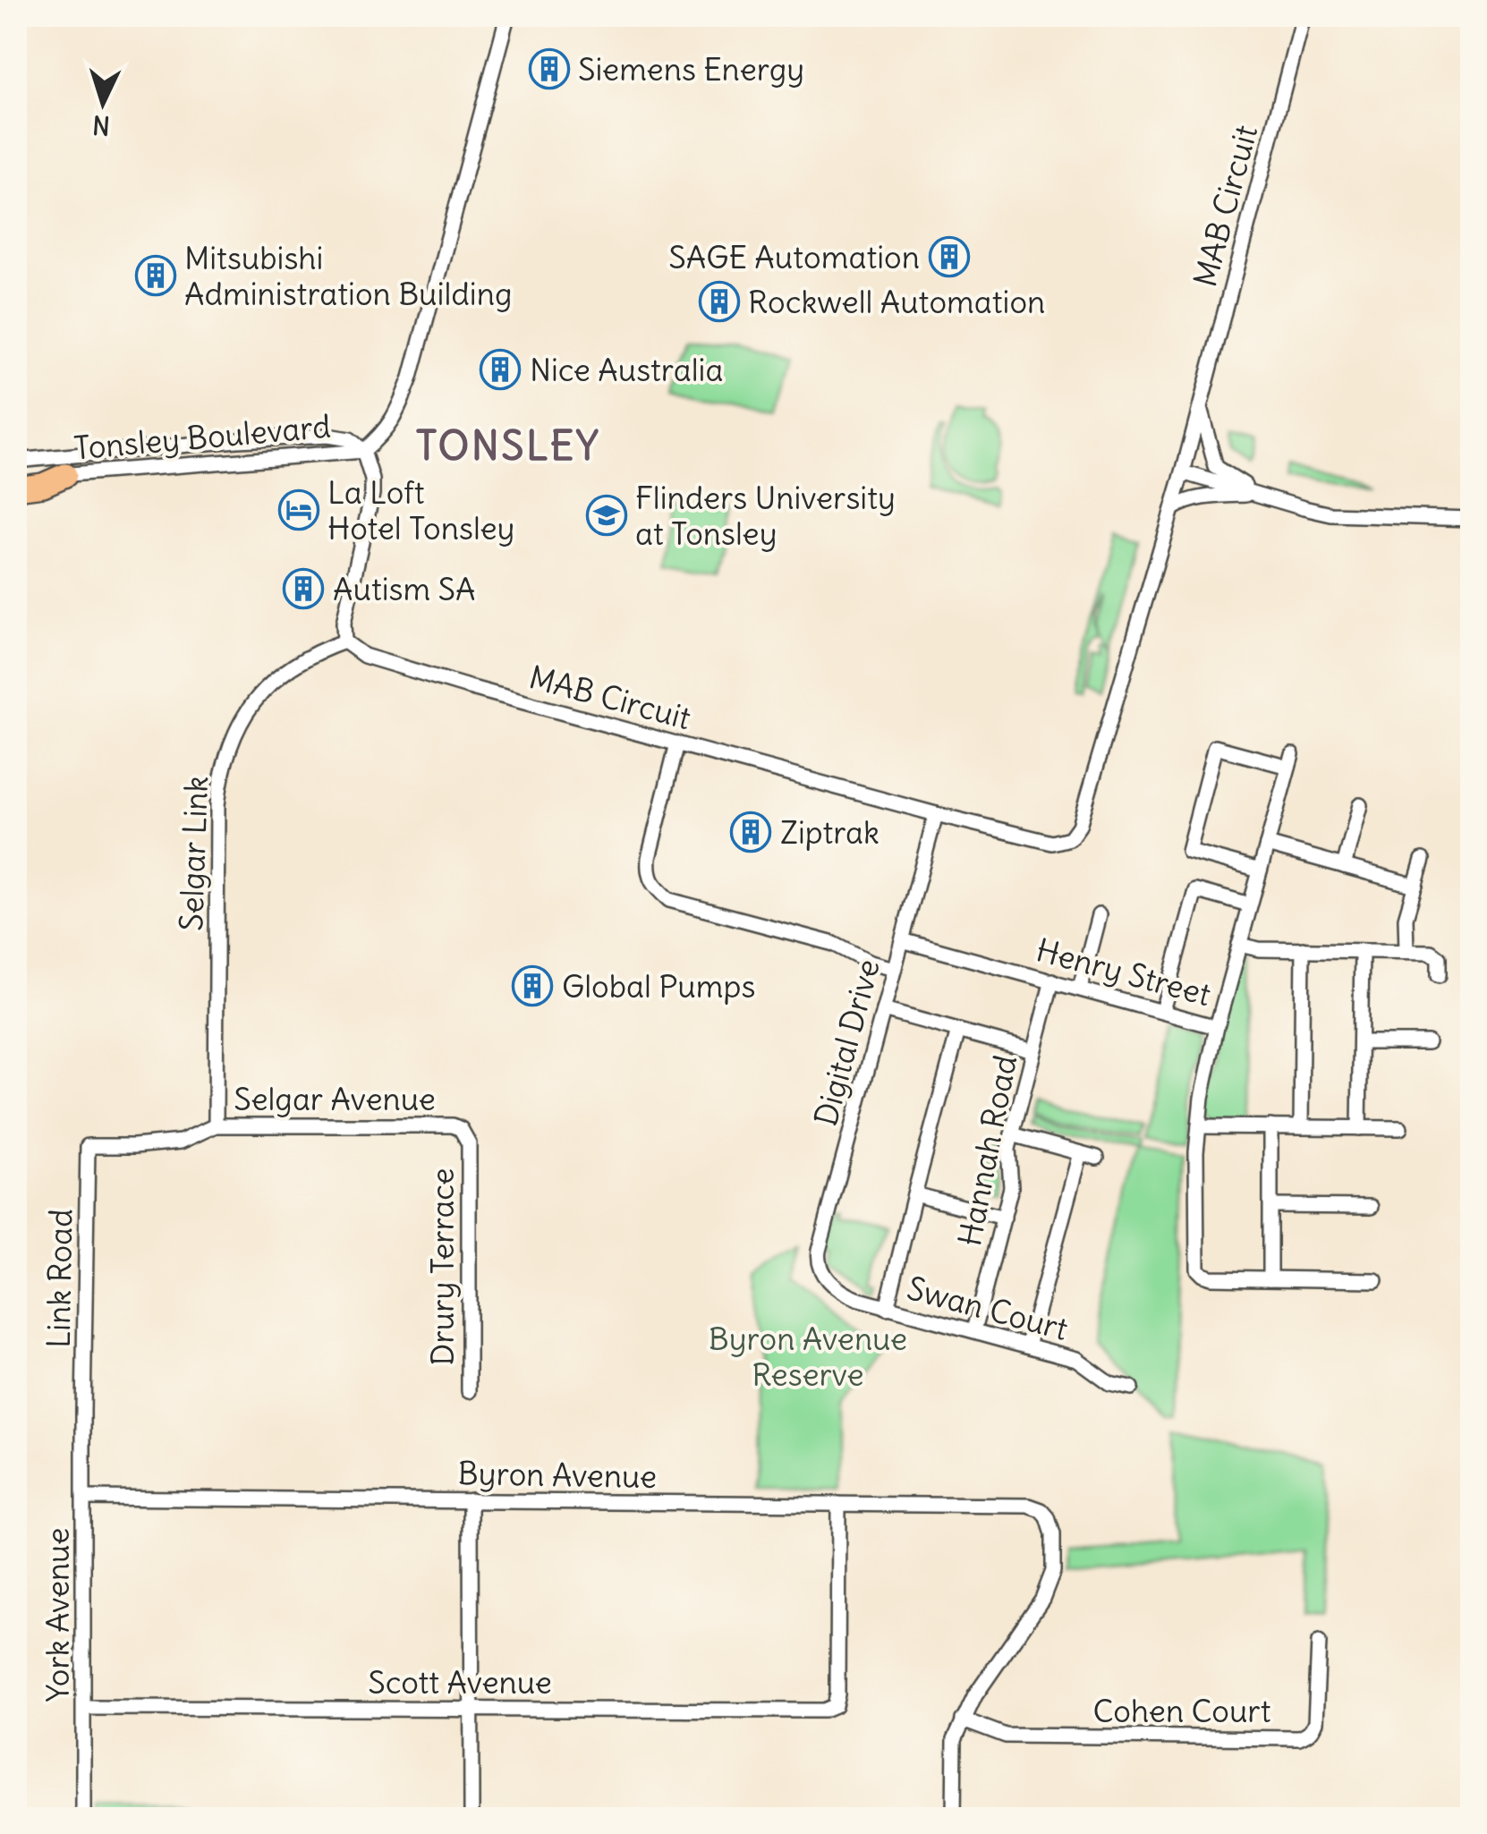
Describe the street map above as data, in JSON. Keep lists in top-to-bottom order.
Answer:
{
  "streets": {
    "street": [
      "MAB Circuit",
      "Tonsley Boulevard",
      "Selgar Link",
      "Henry Street",
      "Digital Drive",
      "Selgar Avenue",
      "Hannah Road",
      "Drury Terrace",
      "Link Road",
      "Swan Court",
      "Byron Avenue",
      "York Avenue",
      "Scott Avenue",
      "Cohen Court"
    ]
  },
  "crossings": [
    ["MAB Circuit", "Selgar Link"],
    ["MAB Circuit", "Digital Drive"],
    ["Selgar Link", "Selgar Avenue"],
    ["Henry Street", "Digital Drive"],
    ["Henry Street", "Hannah Road"],
    ["Digital Drive", "Swan Court"],
    ["Selgar Avenue", "Drury Terrace"],
    ["Selgar Avenue", "Link Road"],
    ["Hannah Road", "Swan Court"],
    ["Link Road", "York Avenue"],
    ["Byron Avenue", "York Avenue"],
    ["Byron Avenue", "Scott Avenue"],
    ["Byron Avenue", "Cohen Court"],
    ["York Avenue", "Scott Avenue"]
  ],
  "districts": ["TONSLEY"],
  "parks": ["Byron Avenue Reserve"],
  "places": {
    "building": [
      "Siemens Energy",
      "SAGE Automation",
      "Mitsubishi Administration Building",
      "Rockwell Automation",
      "Nice Australia",
      "Autism SA",
      "Ziptrak",
      "Global Pumps"
    ],
    "hotel": ["La Loft Hotel Tonsley"],
    "school or university": ["Flinders University at Tonsley"]
  },
  "north": "bottom"
}
